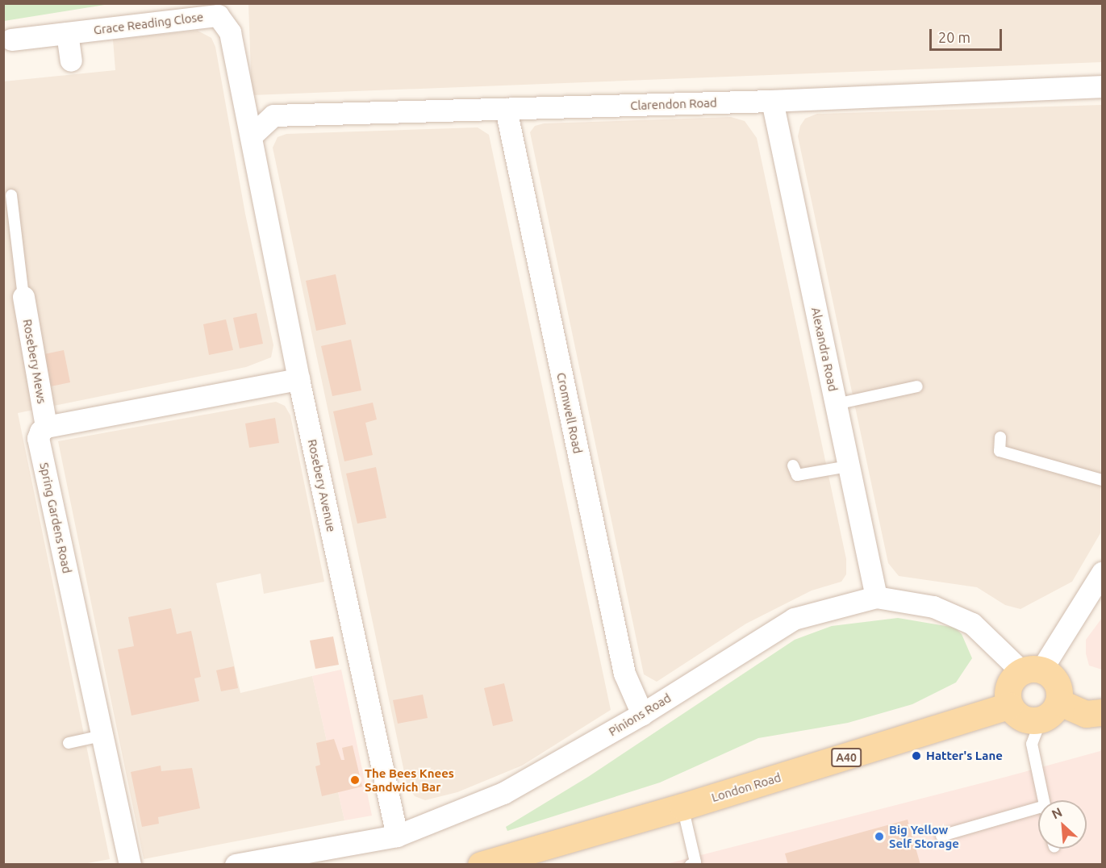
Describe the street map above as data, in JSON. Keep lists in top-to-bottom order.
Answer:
{
  "streets": {
    "main road": ["A40", "London Road"],
    "street": [
      "Grace Reading Close",
      "Clarendon Road",
      "Alexandra Road",
      "Rosebery Mews",
      "Cromwell Road",
      "Rosebery Avenue",
      "Spring Gardens Road",
      "Pinions Road"
    ]
  },
  "crossings": [
    ["Grace Reading Close", "Clarendon Road"],
    ["Grace Reading Close", "Rosebery Avenue"],
    ["Clarendon Road", "Alexandra Road"],
    ["Clarendon Road", "Cromwell Road"],
    ["Clarendon Road", "Rosebery Avenue"],
    ["Alexandra Road", "Pinions Road"],
    ["Rosebery Mews", "Spring Gardens Road"],
    ["Cromwell Road", "Pinions Road"],
    ["Rosebery Avenue", "Pinions Road"],
    ["Pinions Road", "London Road"]
  ],
  "places": ["Hatter's Lane", "The Bees Knees Sandwich Bar", "Big Yellow Self Storage"],
  "scale_bar": "20 m",
  "north": "top left"
}
